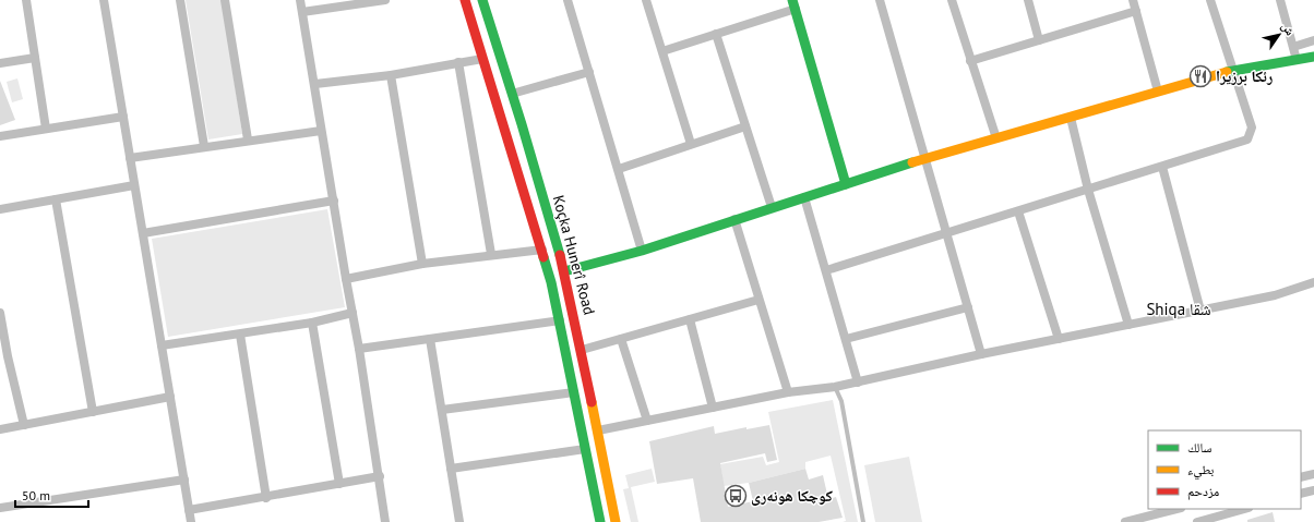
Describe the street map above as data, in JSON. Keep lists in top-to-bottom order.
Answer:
{
  "streets": {
    "main road": ["Koçka Hunerî Road"]
  },
  "districts": ["Shiqa شقا"],
  "places": {
    "restaurant": ["رئكا برزيرا"],
    "bus stop": ["كوچكا هونەری"]
  },
  "legend": ["سالك", "بطيء", "مزدحم"],
  "scale_bar": "50 m",
  "north": "top right"
}
